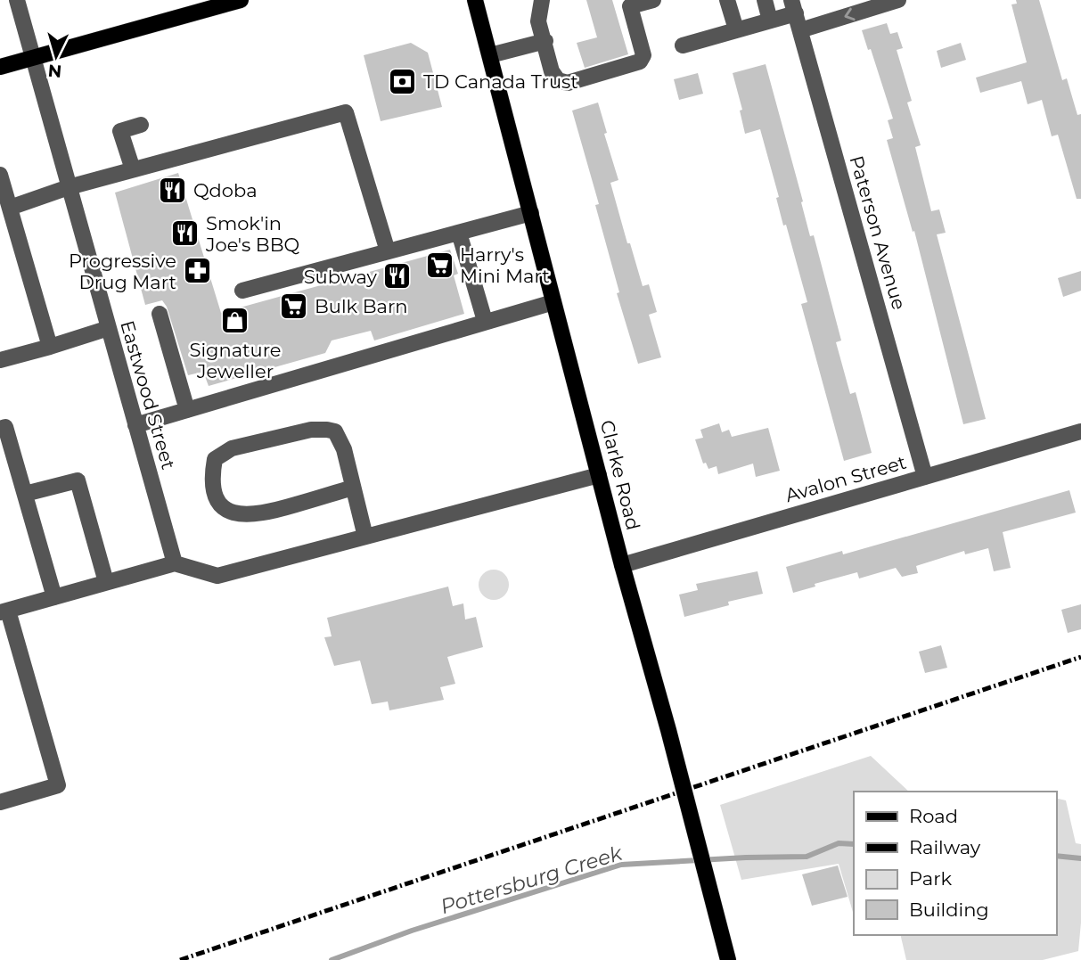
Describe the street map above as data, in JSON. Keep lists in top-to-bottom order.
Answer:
{
  "streets": {
    "main road": ["Clarke Road"],
    "street": ["Paterson Avenue", "Eastwood Street", "Avalon Street"]
  },
  "crossings": [
    ["Paterson Avenue", "Avalon Street"],
    ["Clarke Road", "Avalon Street"]
  ],
  "water": ["Pottersburg Creek"],
  "places": {
    "bank": ["TD Canada Trust"],
    "restaurant": ["Qdoba", "Smok'in Joe's BBQ", "Subway"],
    "supermarket": ["Harry's Mini Mart", "Bulk Barn"],
    "pharmacy": ["Progressive Drug Mart"],
    "shop": ["Signature Jeweller"]
  },
  "legend": [
    "Road",
    "Railway",
    "Park",
    "Building"
  ],
  "north": "bottom"
}
